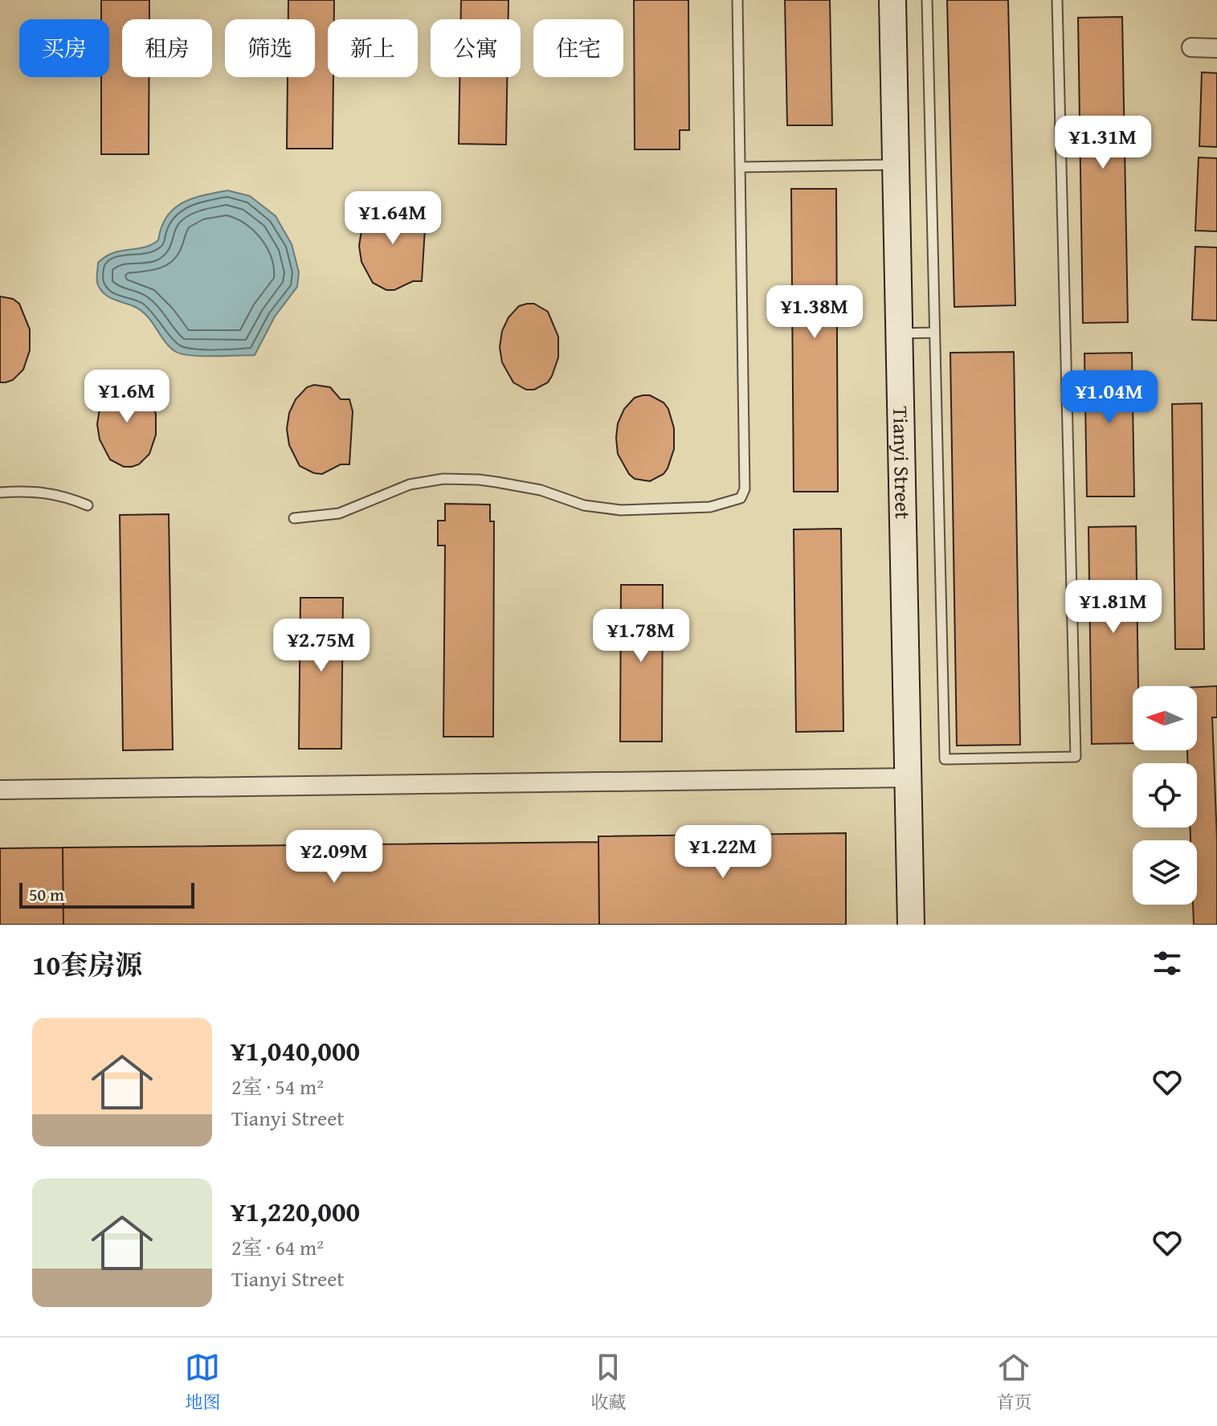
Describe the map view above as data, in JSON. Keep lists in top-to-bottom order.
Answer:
{
  "streets": {
    "street": ["Tianyi Street"]
  },
  "scale_bar": "50 m",
  "north": "left",
  "page": {
    "chip": [
      "买房",
      "租房",
      "筛选",
      "新上",
      "公寓",
      "住宅"
    ],
    "price": [
      "¥1.31M",
      "¥1.64M",
      "¥1.38M",
      "¥1.6M",
      "¥1.04M",
      "¥1.81M",
      "¥1.78M",
      "¥2.75M",
      "¥1.22M",
      "¥2.09M"
    ],
    "scale": "50 m",
    "heading": "10套房源",
    "list": [
      {
        "name": "¥1,040,000",
        "note": "2室 · 54 m² · Tianyi Street"
      },
      {
        "name": "¥1,220,000",
        "note": "2室 · 64 m² · Tianyi Street"
      }
    ],
    "tabs": ["地图", "收藏", "首页"]
  }
}
